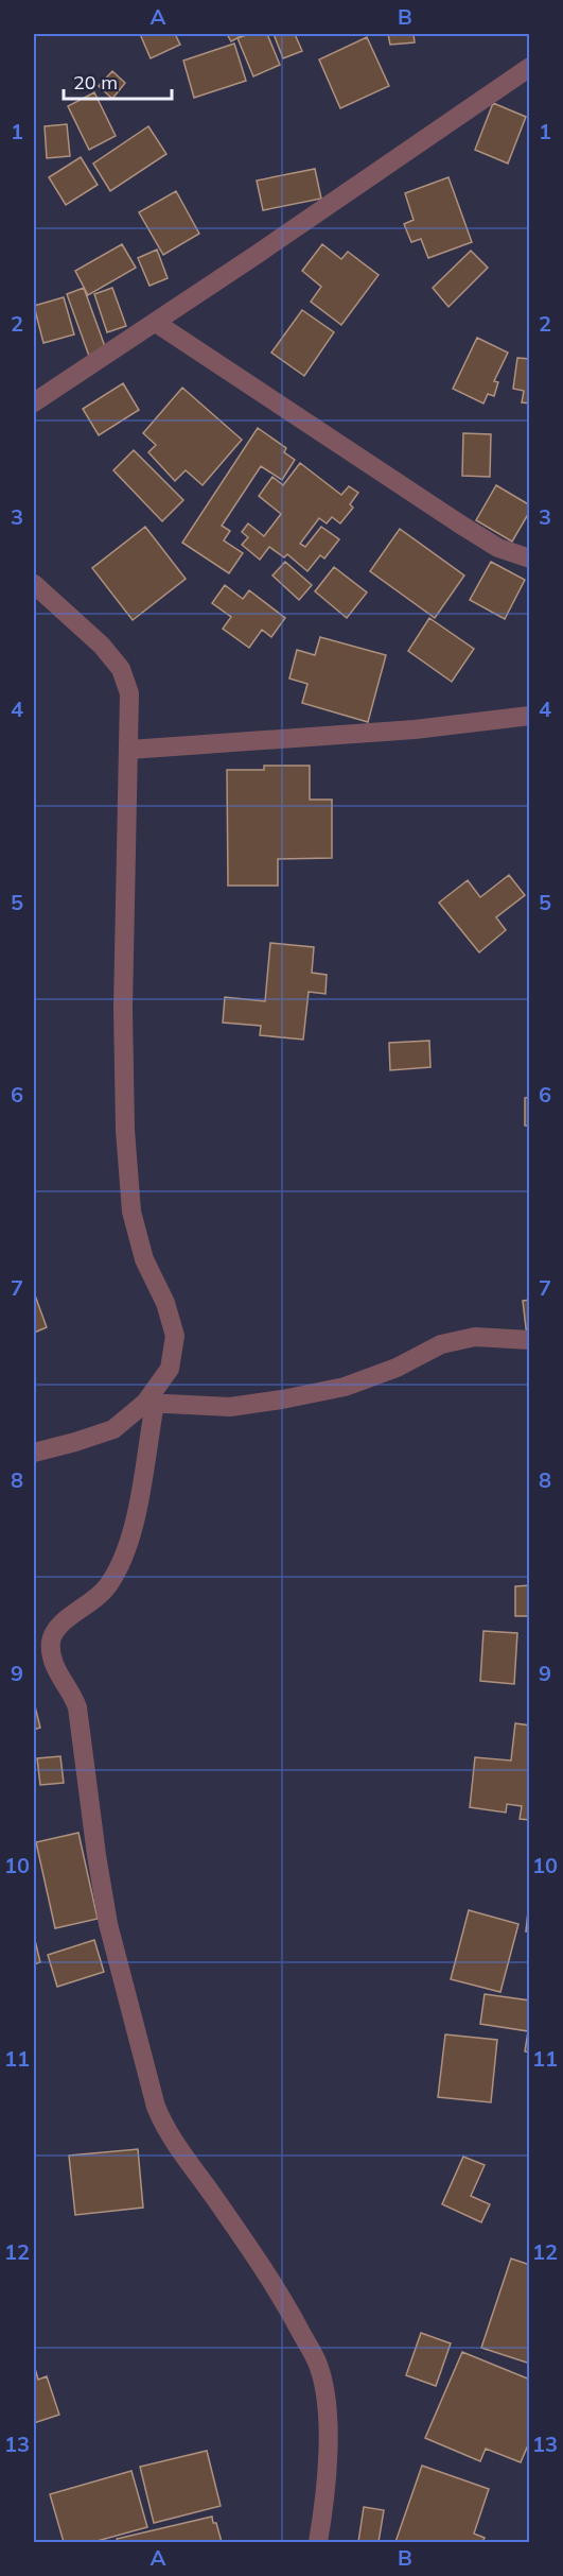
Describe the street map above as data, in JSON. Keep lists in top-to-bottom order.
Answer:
{
  "scale_bar": "20 m",
  "grid": {
    "columns": ["A", "B"],
    "rows": [
      "1",
      "2",
      "3",
      "4",
      "5",
      "6",
      "7",
      "8",
      "9",
      "10",
      "11",
      "12",
      "13"
    ]
  }
}
